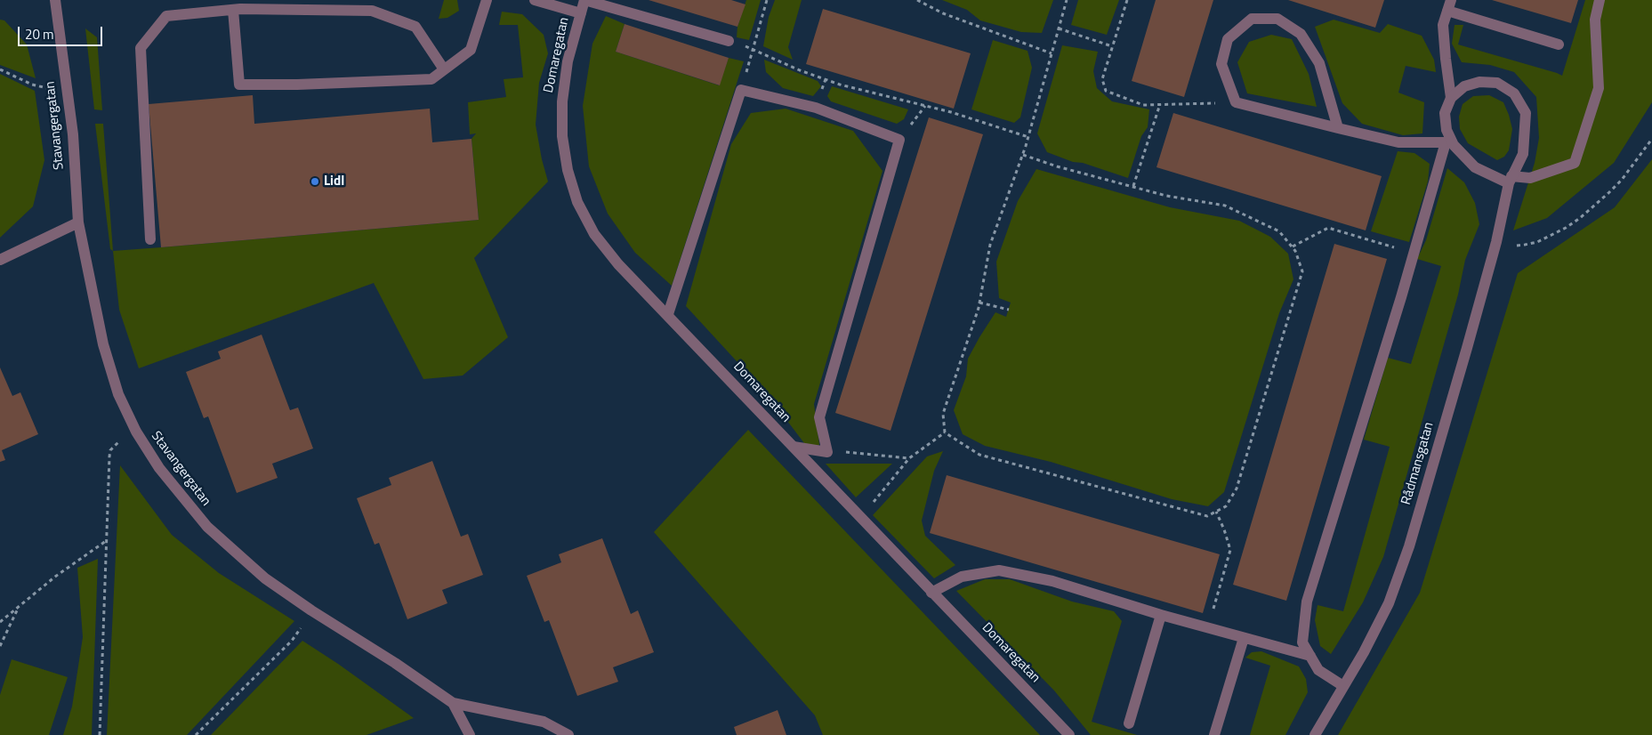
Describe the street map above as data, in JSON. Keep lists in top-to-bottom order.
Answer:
{
  "streets": {
    "street": ["Domaregatan", "Stavangergatan", "Rådmansgatan"]
  },
  "places": ["Lidl"],
  "scale_bar": "20 m"
}
